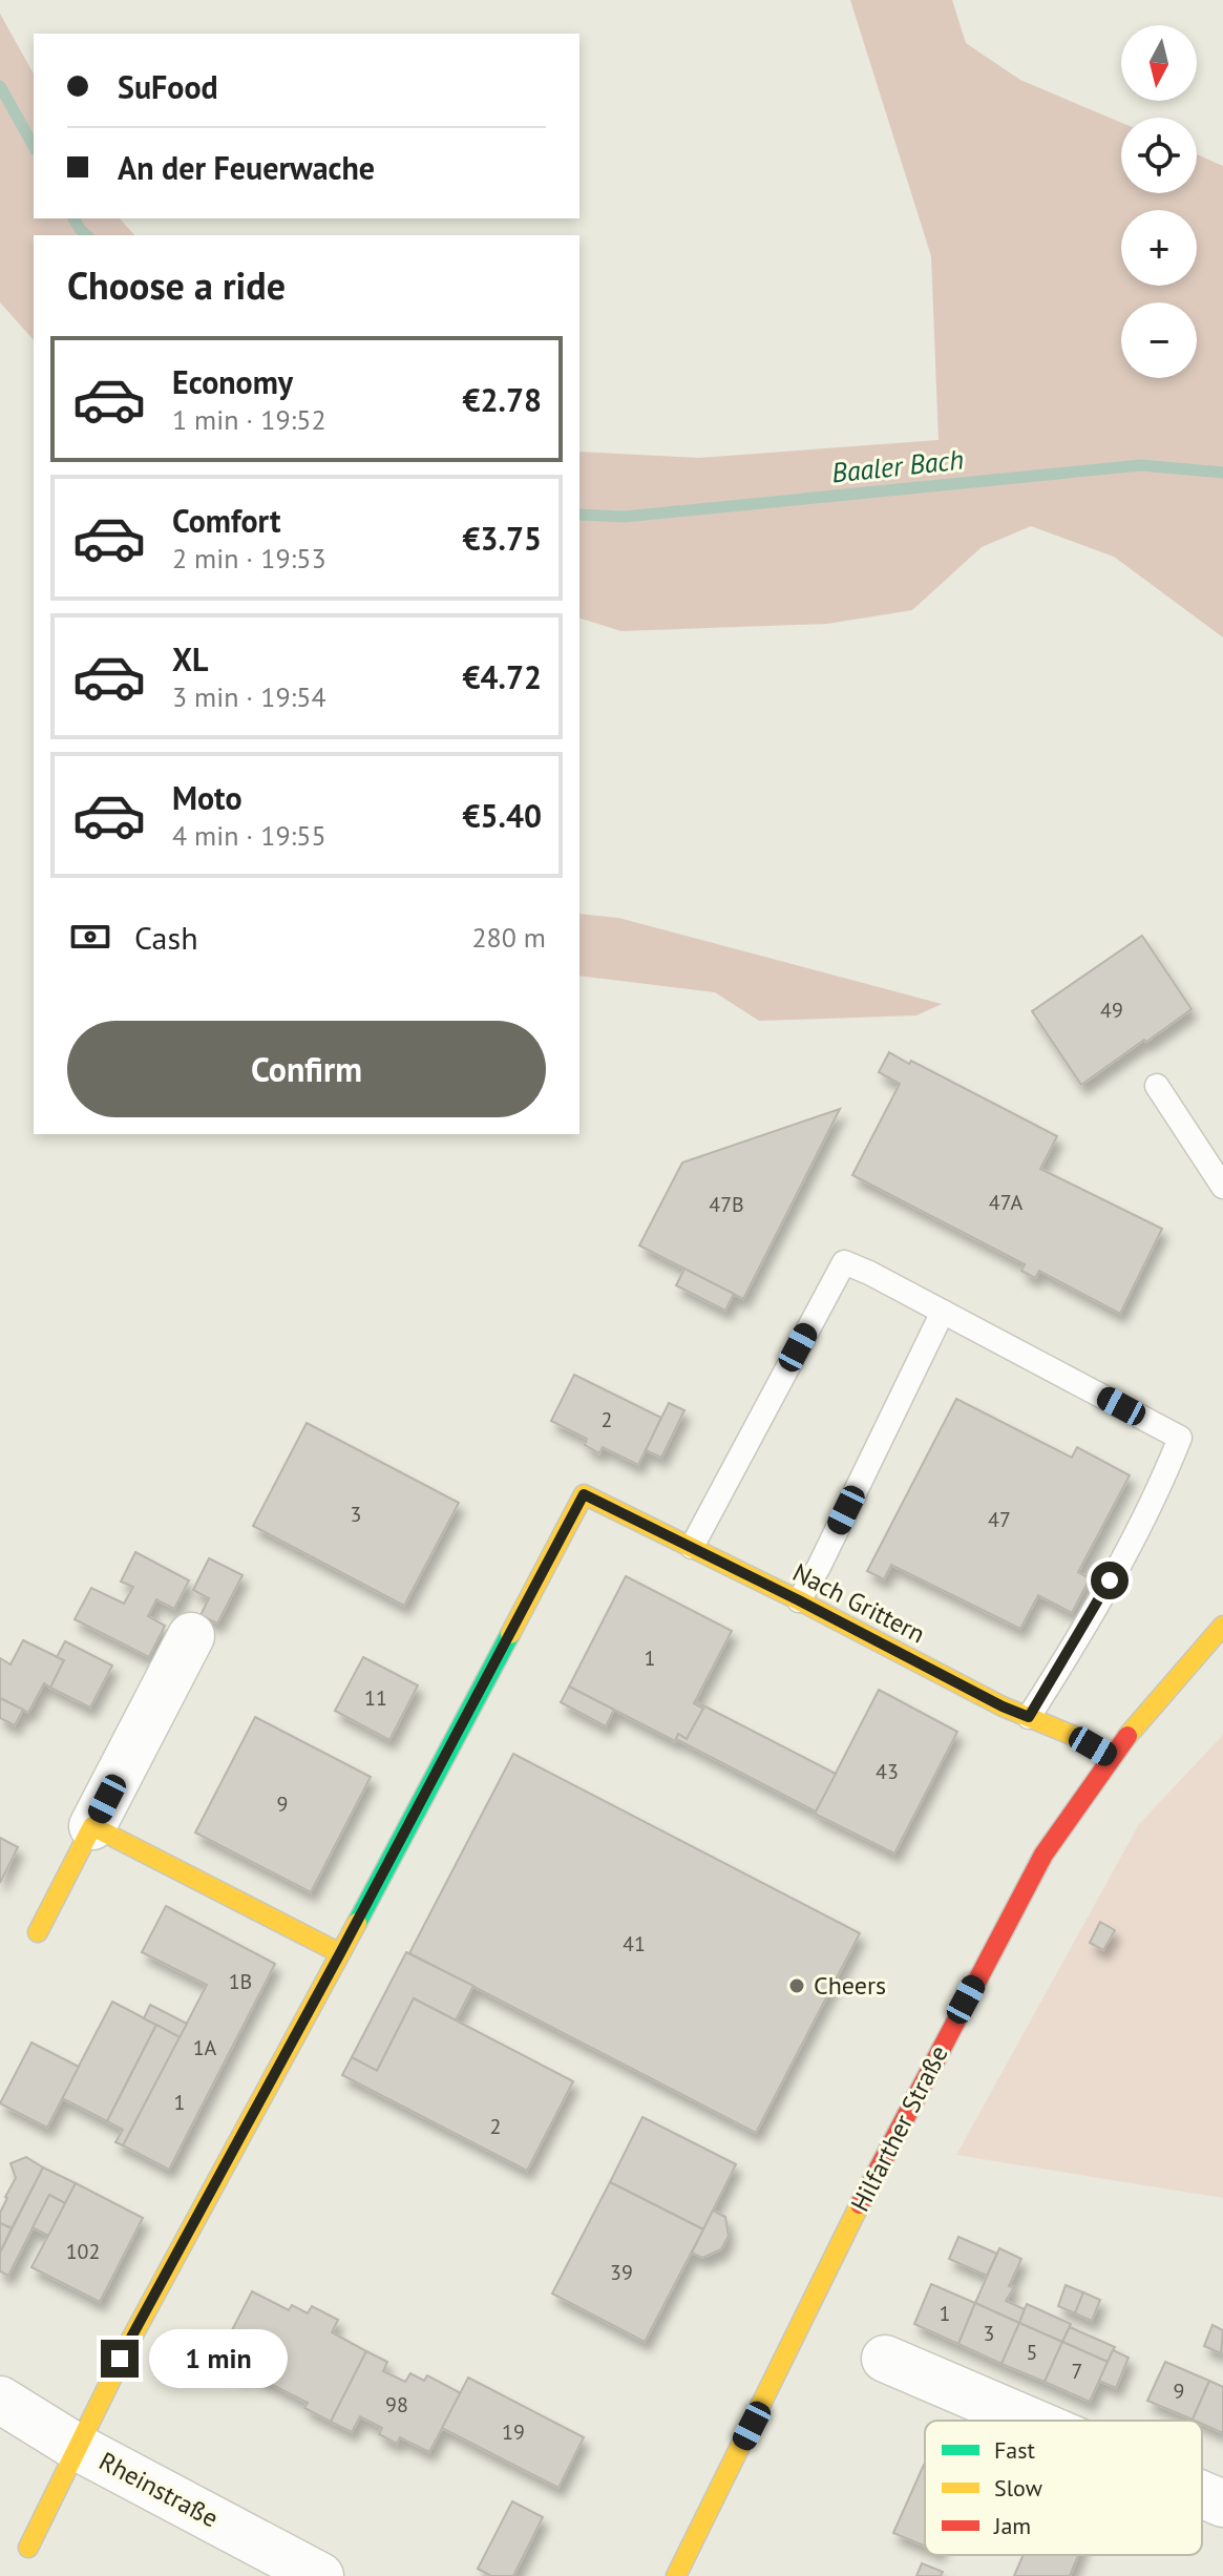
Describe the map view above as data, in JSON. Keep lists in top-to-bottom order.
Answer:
{
  "streets": {
    "street": ["Nach Grittern", "Hilfarther Straße", "Rheinstraße"]
  },
  "crossings": [
    ["Nach Grittern", "Hilfarther Straße"]
  ],
  "water": ["Baaler Bach"],
  "places": ["Cheers"],
  "house_numbers": [
    "49",
    "47A",
    "47B",
    "2",
    "3",
    "47",
    "1",
    "11",
    "43",
    "9",
    "41",
    "1B",
    "1A",
    "1",
    "2",
    "102",
    "39",
    "1",
    "3",
    "5",
    "7",
    "9",
    "98",
    "19"
  ],
  "legend": ["Fast", "Slow", "Jam"],
  "north": "bottom",
  "page": {
    "map_buttons": ["+", "−"],
    "banner": ["SuFood", "An der Feuerwache"],
    "heading": "Choose a ride",
    "list": [
      {
        "name": "Economy",
        "note": "1 min · 19:52",
        "value": "€2.78"
      },
      {
        "name": "Comfort",
        "note": "2 min · 19:53",
        "value": "€3.75"
      },
      {
        "name": "XL",
        "note": "3 min · 19:54",
        "value": "€4.72"
      },
      {
        "name": "Moto",
        "note": "4 min · 19:55",
        "value": "€5.40"
      }
    ],
    "pay": ["Cash", "280 m"],
    "buttons": "Confirm",
    "bubble": "1 min"
  }
}
